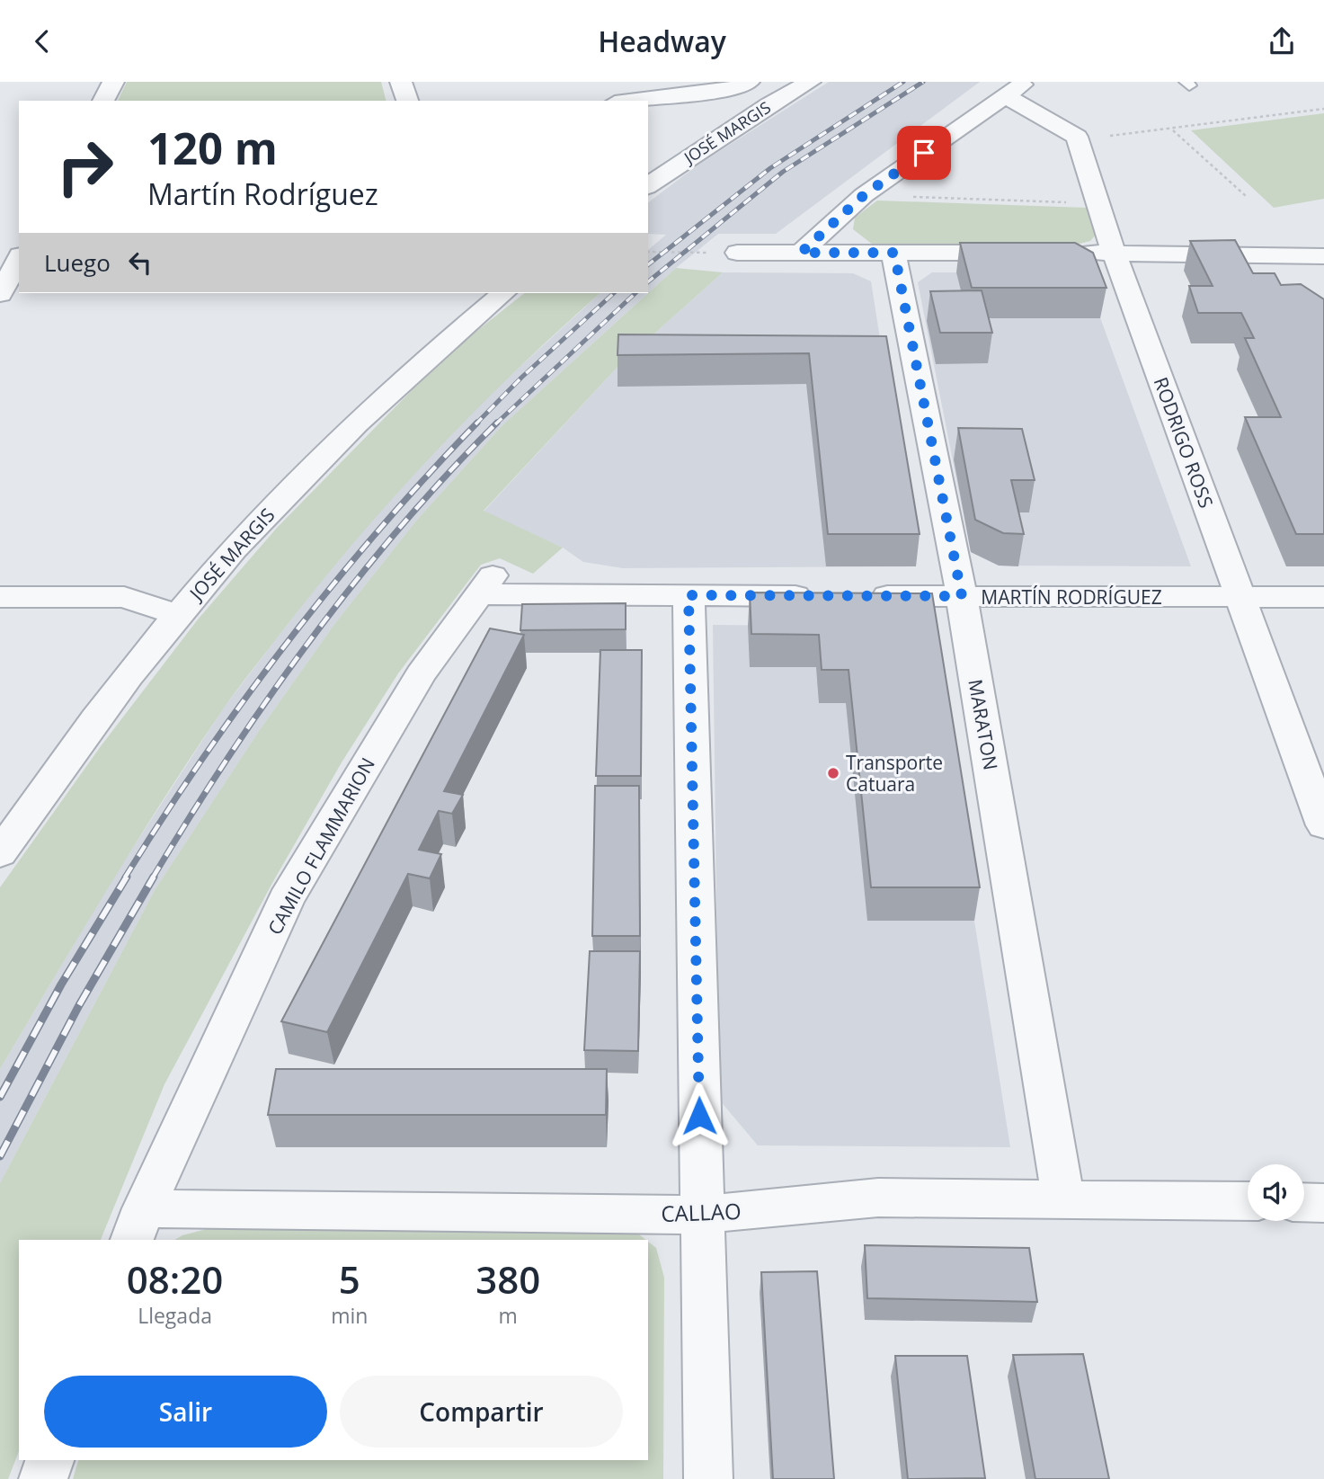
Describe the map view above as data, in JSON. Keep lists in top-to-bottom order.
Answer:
{
  "streets": {
    "street": [
      "JOSÉ MARGIS",
      "RODRIGO ROSS",
      "MARTÍN RODRÍGUEZ",
      "MARATON",
      "CAMILO FLAMMARION",
      "CALLAO"
    ]
  },
  "crossings": [
    ["RODRIGO ROSS", "MARTÍN RODRÍGUEZ"],
    ["MARTÍN RODRÍGUEZ", "MARATON"],
    ["MARATON", "CALLAO"],
    ["CAMILO FLAMMARION", "CALLAO"]
  ],
  "places": ["Transporte Catuara"],
  "page": {
    "header": "Headway",
    "turn": ["120 m", "Martín Rodríguez"],
    "then": "Luego",
    "eta": [
      "08:20",
      "Llegada",
      "5",
      "min",
      "380",
      "m"
    ],
    "buttons": ["Salir", "Compartir"]
  }
}
